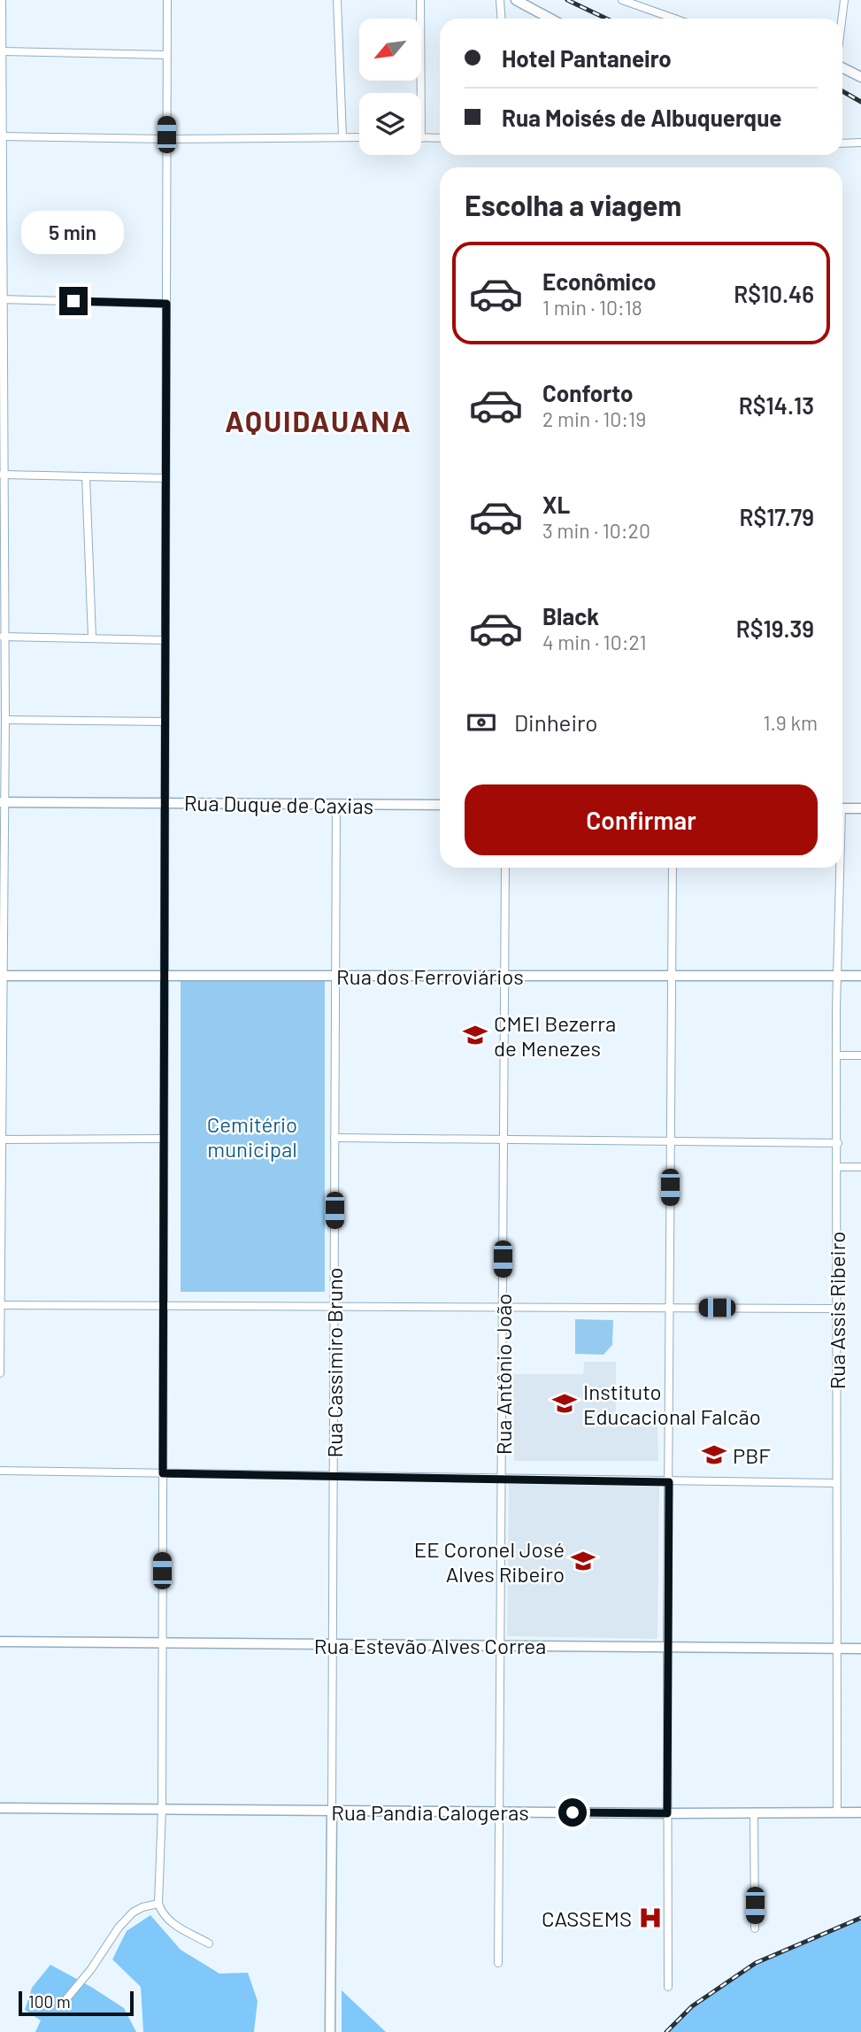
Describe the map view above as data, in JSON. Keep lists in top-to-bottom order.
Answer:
{
  "streets": {
    "main road": [
      "Rua Duque de Caxias",
      "Rua dos Ferroviários",
      "Rua Cassimiro Bruno",
      "Rua Estevão Alves Correa",
      "Rua Pandia Calogeras"
    ],
    "street": ["Rua Assis Ribeiro", "Rua Antônio João"]
  },
  "crossings": [
    ["Rua Duque de Caxias", "Rua Cassimiro Bruno"],
    ["Rua dos Ferroviários", "Rua Assis Ribeiro"],
    ["Rua dos Ferroviários", "Rua Cassimiro Bruno"],
    ["Rua dos Ferroviários", "Rua Antônio João"],
    ["Rua Assis Ribeiro", "Rua Estevão Alves Correa"],
    ["Rua Assis Ribeiro", "Rua Pandia Calogeras"],
    ["Rua Cassimiro Bruno", "Rua Estevão Alves Correa"],
    ["Rua Cassimiro Bruno", "Rua Pandia Calogeras"],
    ["Rua Antônio João", "Rua Estevão Alves Correa"],
    ["Rua Antônio João", "Rua Pandia Calogeras"]
  ],
  "districts": ["AQUIDAUANA"],
  "parks": ["Cemitério municipal"],
  "places": {
    "school or university": [
      "CMEI Bezerra de Menezes",
      "Instituto Educacional Falcão",
      "PBF",
      "EE Coronel José Alves Ribeiro"
    ],
    "hospital": ["CASSEMS"]
  },
  "scale_bar": "100 m",
  "north": "bottom left",
  "page": {
    "banner": ["Hotel Pantaneiro", "Rua Moisés de Albuquerque"],
    "heading": "Escolha a viagem",
    "bubble": "5 min",
    "list": [
      {
        "name": "Econômico",
        "note": "1 min · 10:18",
        "value": "R$10.46"
      },
      {
        "name": "Conforto",
        "note": "2 min · 10:19",
        "value": "R$14.13"
      },
      {
        "name": "XL",
        "note": "3 min · 10:20",
        "value": "R$17.79"
      },
      {
        "name": "Black",
        "note": "4 min · 10:21",
        "value": "R$19.39"
      }
    ],
    "pay": ["Dinheiro", "1.9 km"],
    "buttons": "Confirmar",
    "scale": "100 m"
  }
}
